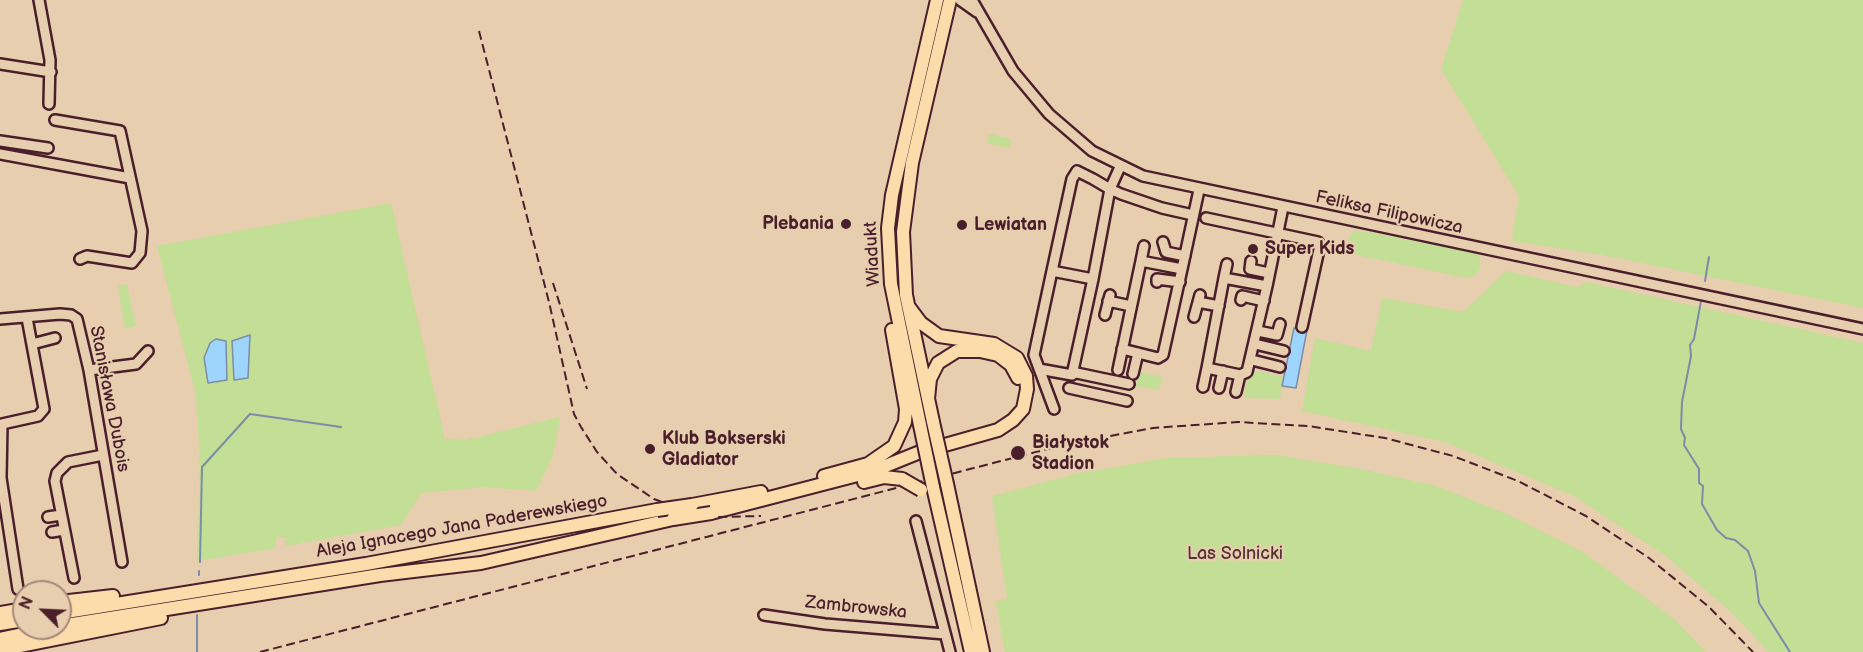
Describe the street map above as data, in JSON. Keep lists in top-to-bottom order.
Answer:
{
  "streets": {
    "main road": ["Wiadukt", "Aleja Ignacego Jana Paderewskiego"],
    "street": ["Feliksa Filipowicza", "Stanisława Dubois", "Zambrowska"]
  },
  "parks": ["Las Solnicki"],
  "places": [
    "Plebania",
    "Lewiatan",
    "Super Kids",
    "Klub Bokserski Gladiator",
    "Białystok Stadion"
  ],
  "north": "top left"
}
